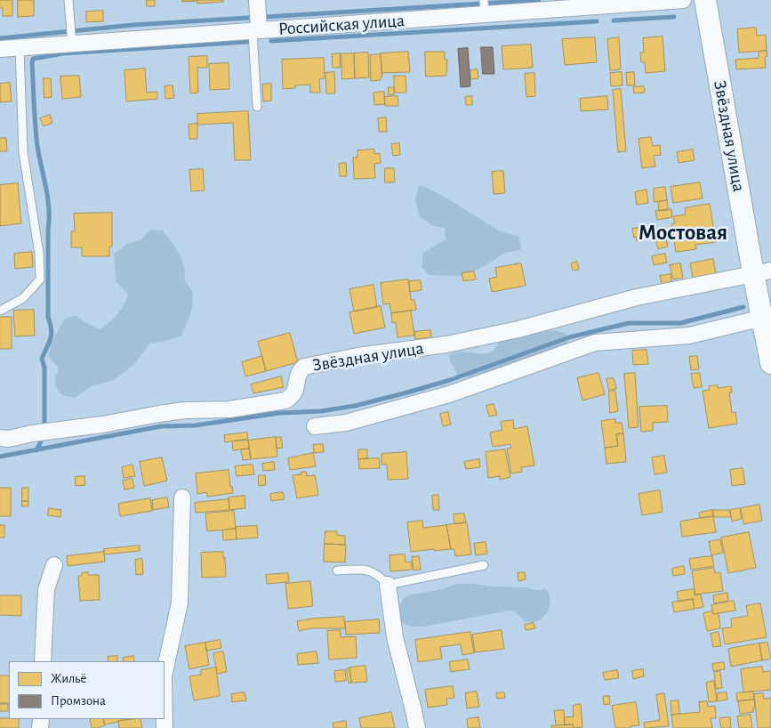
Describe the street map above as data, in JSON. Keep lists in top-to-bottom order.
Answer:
{
  "streets": {
    "street": ["Российская улица", "Звёздная улица"]
  },
  "districts": ["Мостовая"],
  "legend": ["Жильё", "Промзона"]
}
